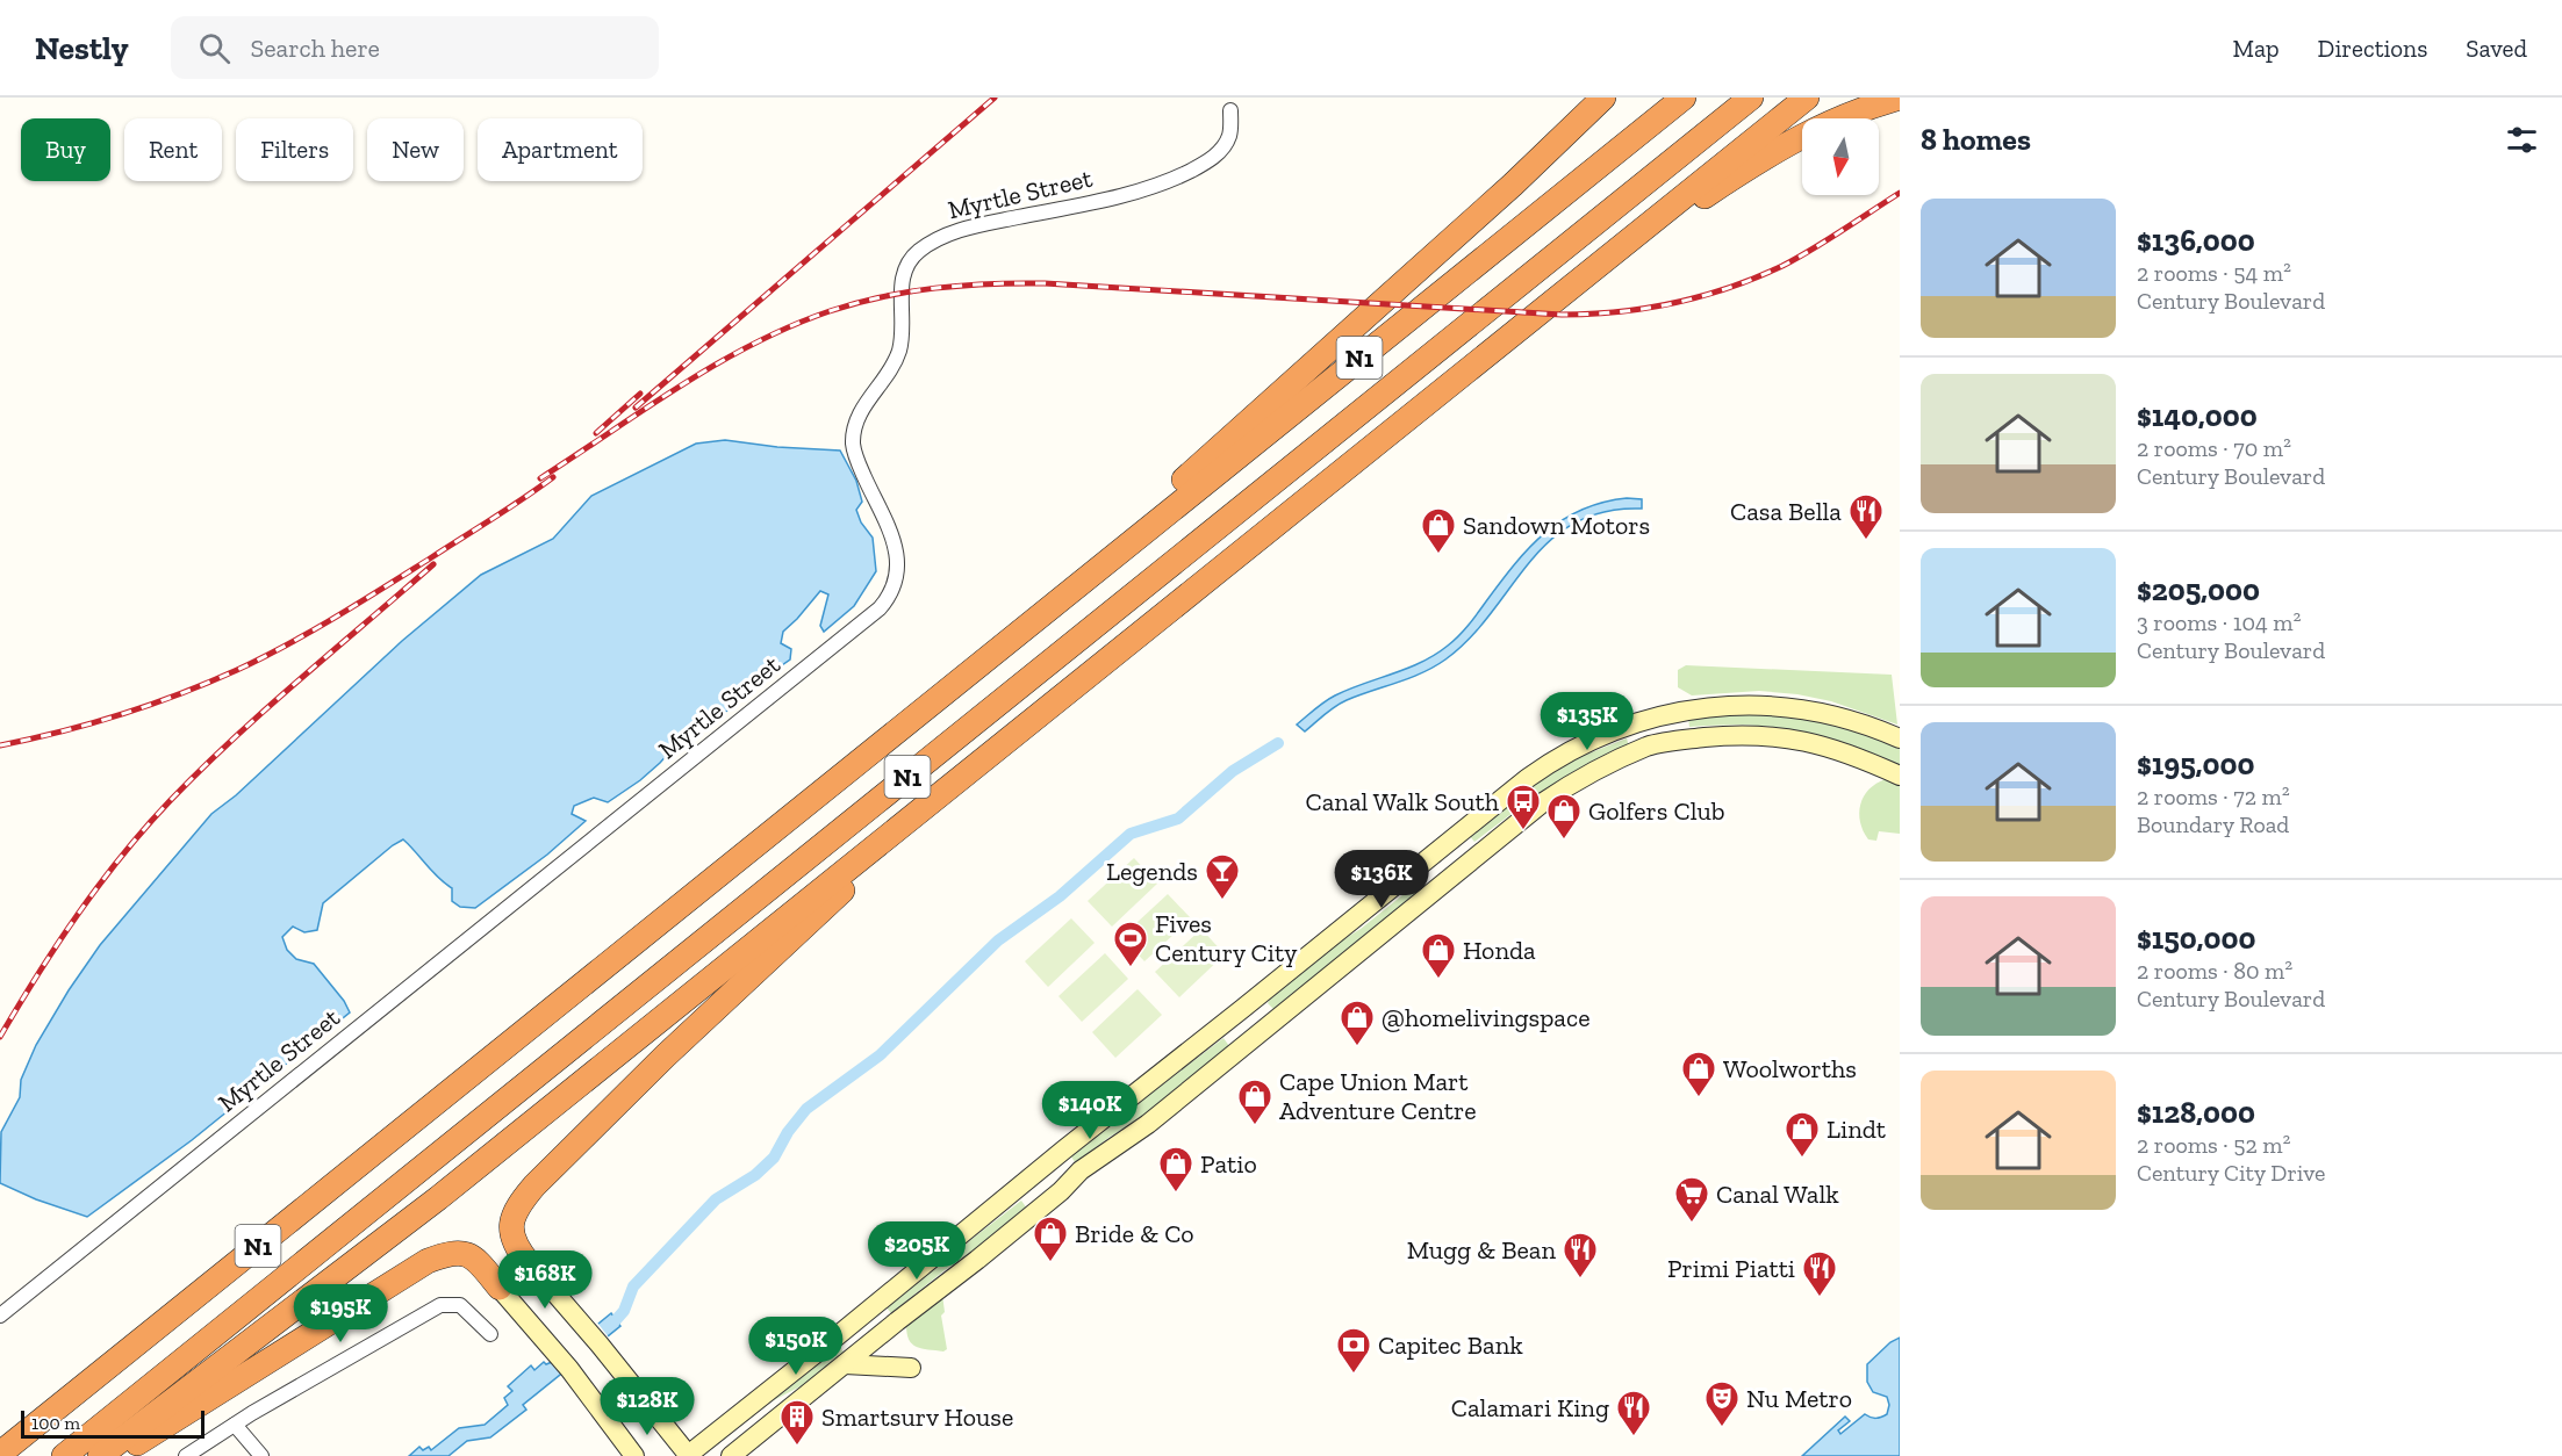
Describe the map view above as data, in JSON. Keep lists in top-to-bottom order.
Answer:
{
  "streets": {
    "highway": ["N1"],
    "street": ["Myrtle Street"]
  },
  "places": {
    "restaurant": [
      "Casa Bella",
      "Mugg & Bean",
      "Primi Piatti",
      "Calamari King"
    ],
    "shop": [
      "Sandown Motors",
      "Golfers Club",
      "Honda",
      "@homelivingspace",
      "Woolworths",
      "Cape Union Mart Adventure Centre",
      "Lindt",
      "Patio",
      "Bride & Co"
    ],
    "bus stop": ["Canal Walk South"],
    "bar": ["Legends"],
    "sports": ["Fives Century City"],
    "supermarket": ["Canal Walk"],
    "bank": ["Capitec Bank"],
    "theatre": ["Nu Metro"],
    "building": ["Smartsurv House"]
  },
  "scale_bar": "100 m",
  "north": "bottom",
  "page": {
    "header": "Nestly",
    "search": "Search here",
    "nav": ["Map", "Directions", "Saved"],
    "heading": "8 homes",
    "chip": [
      "Buy",
      "Rent",
      "Filters",
      "New",
      "Apartment"
    ],
    "list": [
      {
        "name": "$136,000",
        "note": "2 rooms · 54 m² · Century Boulevard"
      },
      {
        "name": "$140,000",
        "note": "2 rooms · 70 m² · Century Boulevard"
      },
      {
        "name": "$205,000",
        "note": "3 rooms · 104 m² · Century Boulevard"
      },
      {
        "name": "$195,000",
        "note": "2 rooms · 72 m² · Boundary Road"
      },
      {
        "name": "$150,000",
        "note": "2 rooms · 80 m² · Century Boulevard"
      },
      {
        "name": "$128,000",
        "note": "2 rooms · 52 m² · Century City Drive"
      }
    ],
    "price": [
      "$135K",
      "$136K",
      "$140K",
      "$205K",
      "$168K",
      "$195K",
      "$150K",
      "$128K"
    ],
    "scale": "100 m"
  }
}
